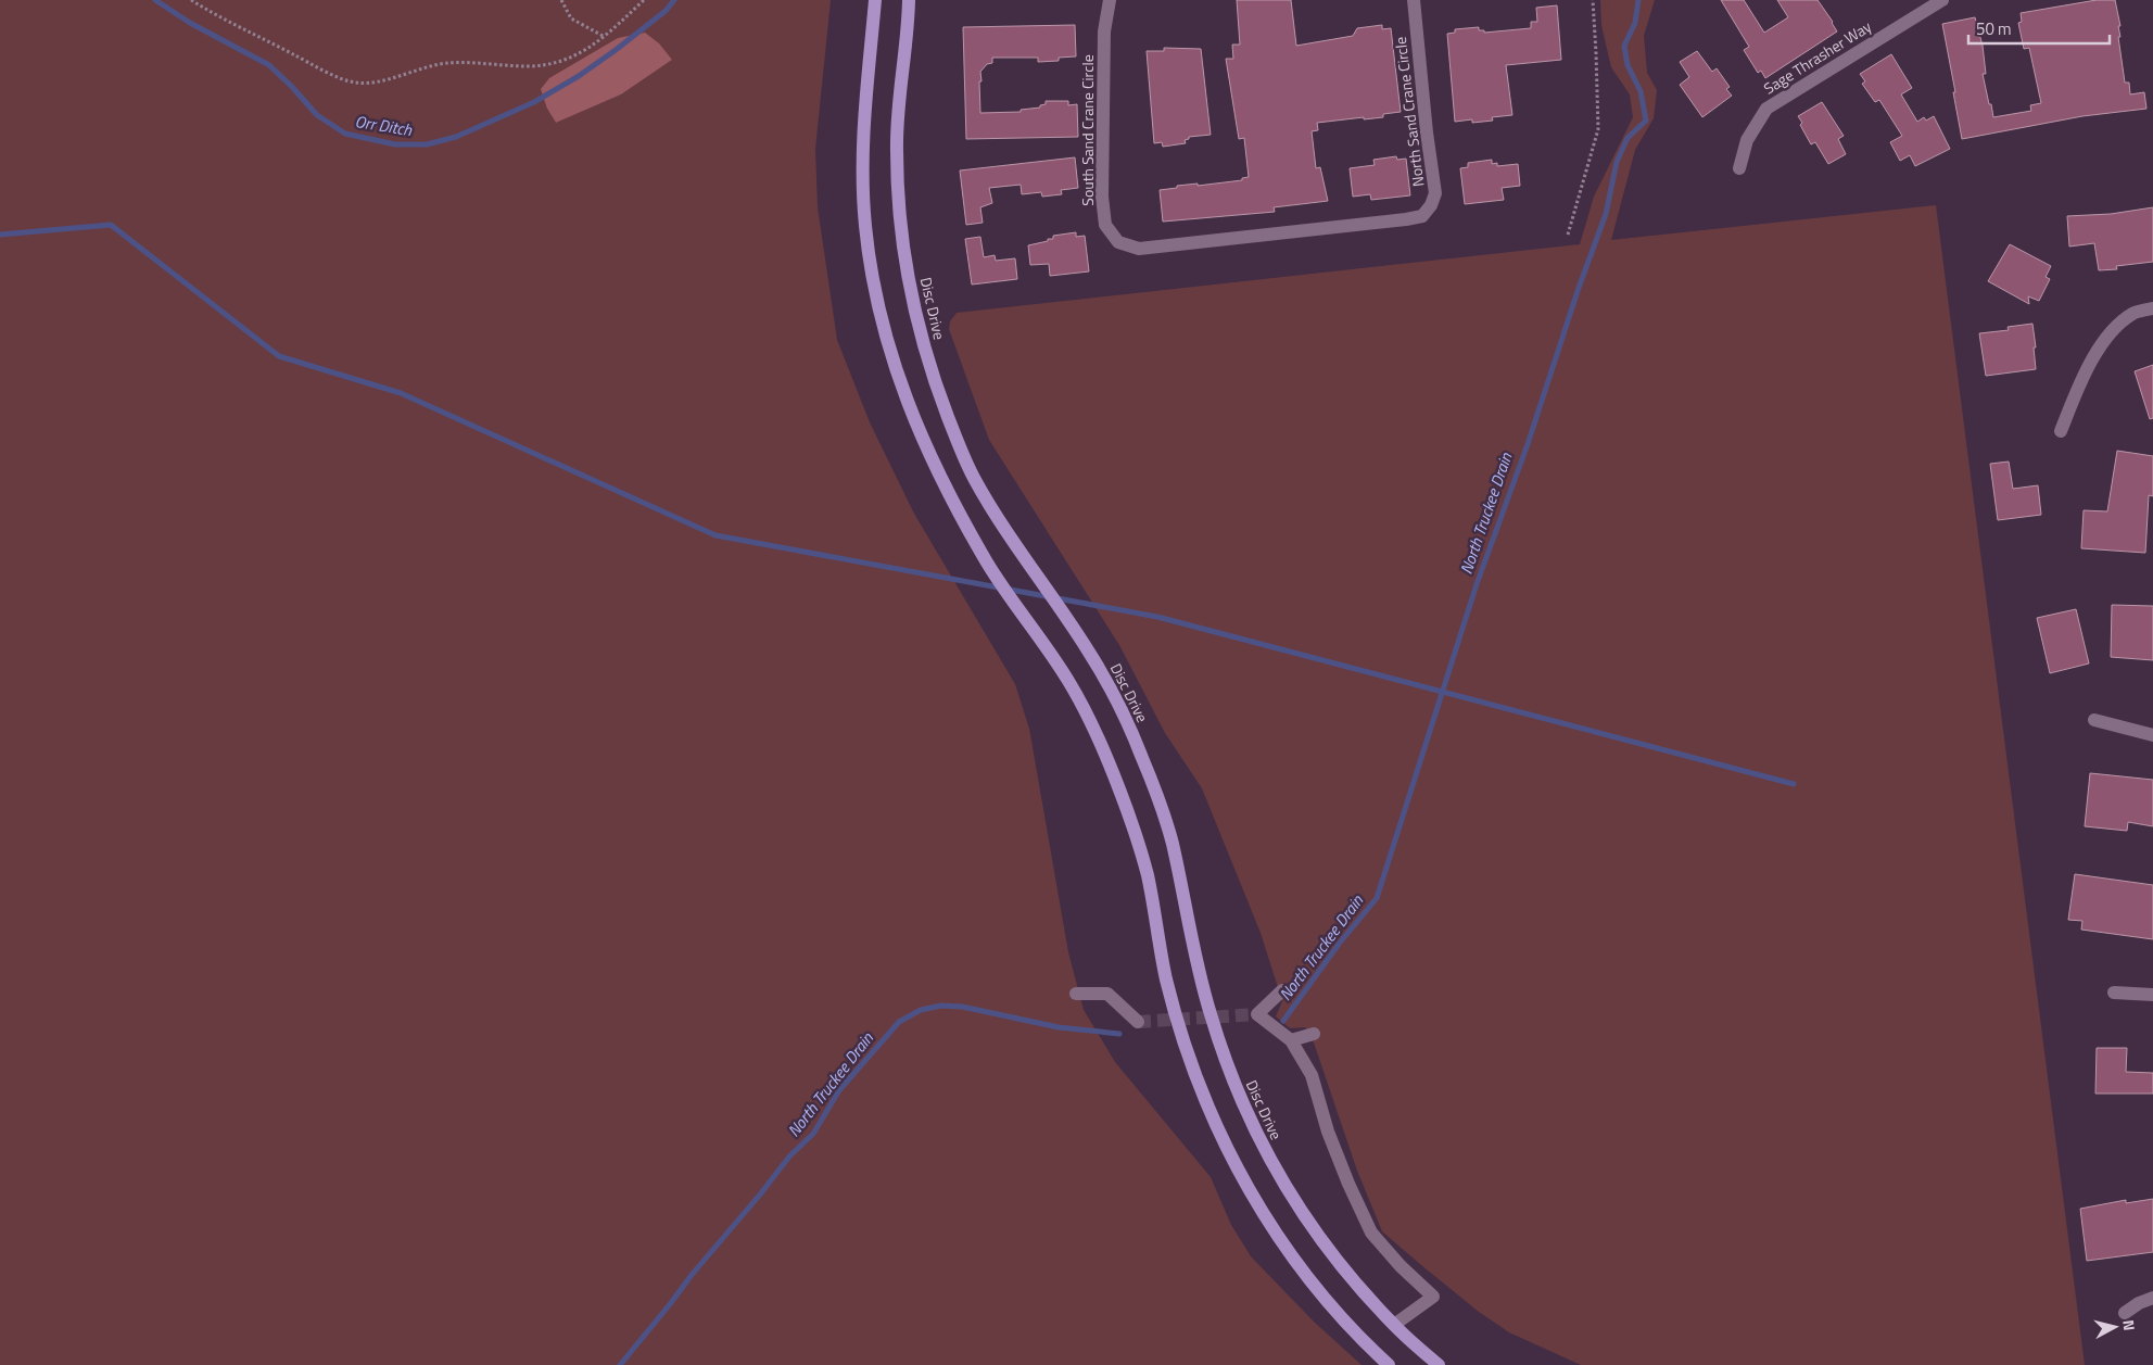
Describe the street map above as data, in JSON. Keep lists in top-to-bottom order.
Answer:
{
  "streets": {
    "main road": ["Disc Drive"],
    "street": ["Sage Thrasher Way", "North Sand Crane Circle", "South Sand Crane Circle"]
  },
  "crossings": [
    ["North Sand Crane Circle", "South Sand Crane Circle"]
  ],
  "water": ["Orr Ditch", "North Truckee Drain"],
  "scale_bar": "50 m",
  "north": "right"
}
